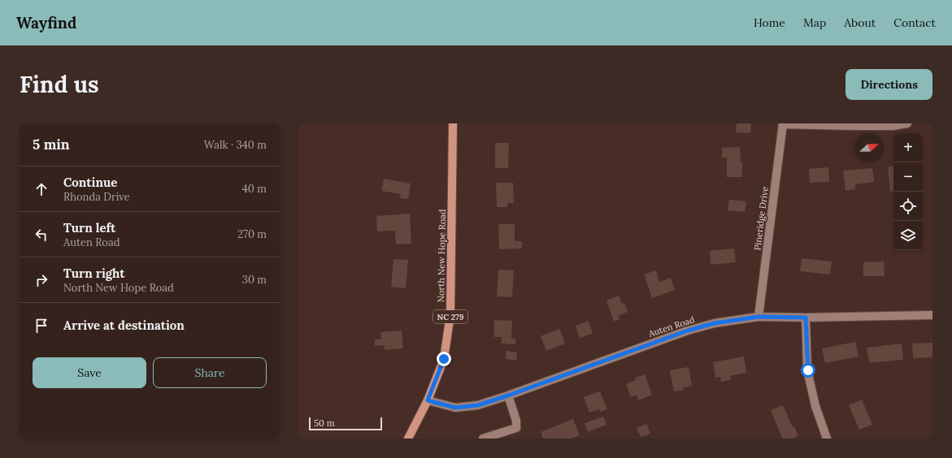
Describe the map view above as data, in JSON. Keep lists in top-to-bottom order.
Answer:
{
  "streets": {
    "main road": ["North New Hope Road", "NC 279"],
    "street": ["Pineridge Drive", "Auten Road"]
  },
  "crossings": [
    ["Pineridge Drive", "Auten Road"],
    ["North New Hope Road", "Auten Road"]
  ],
  "scale_bar": "50 m",
  "north": "right",
  "page": {
    "header": "Wayfind",
    "nav": [
      "Home",
      "Map",
      "About",
      "Contact"
    ],
    "buttons": [
      "Directions",
      ["Save", "Share"]
    ],
    "title": "Find us",
    "heading": ["5 min", "Walk · 340 m"],
    "map_buttons": ["+", "−"],
    "list": [
      ["Continue", "Rhonda Drive", "40 m"],
      ["Turn left", "Auten Road", "270 m"],
      ["Turn right", "North New Hope Road", "30 m"],
      "Arrive at destination"
    ],
    "scale": "50 m"
  }
}
